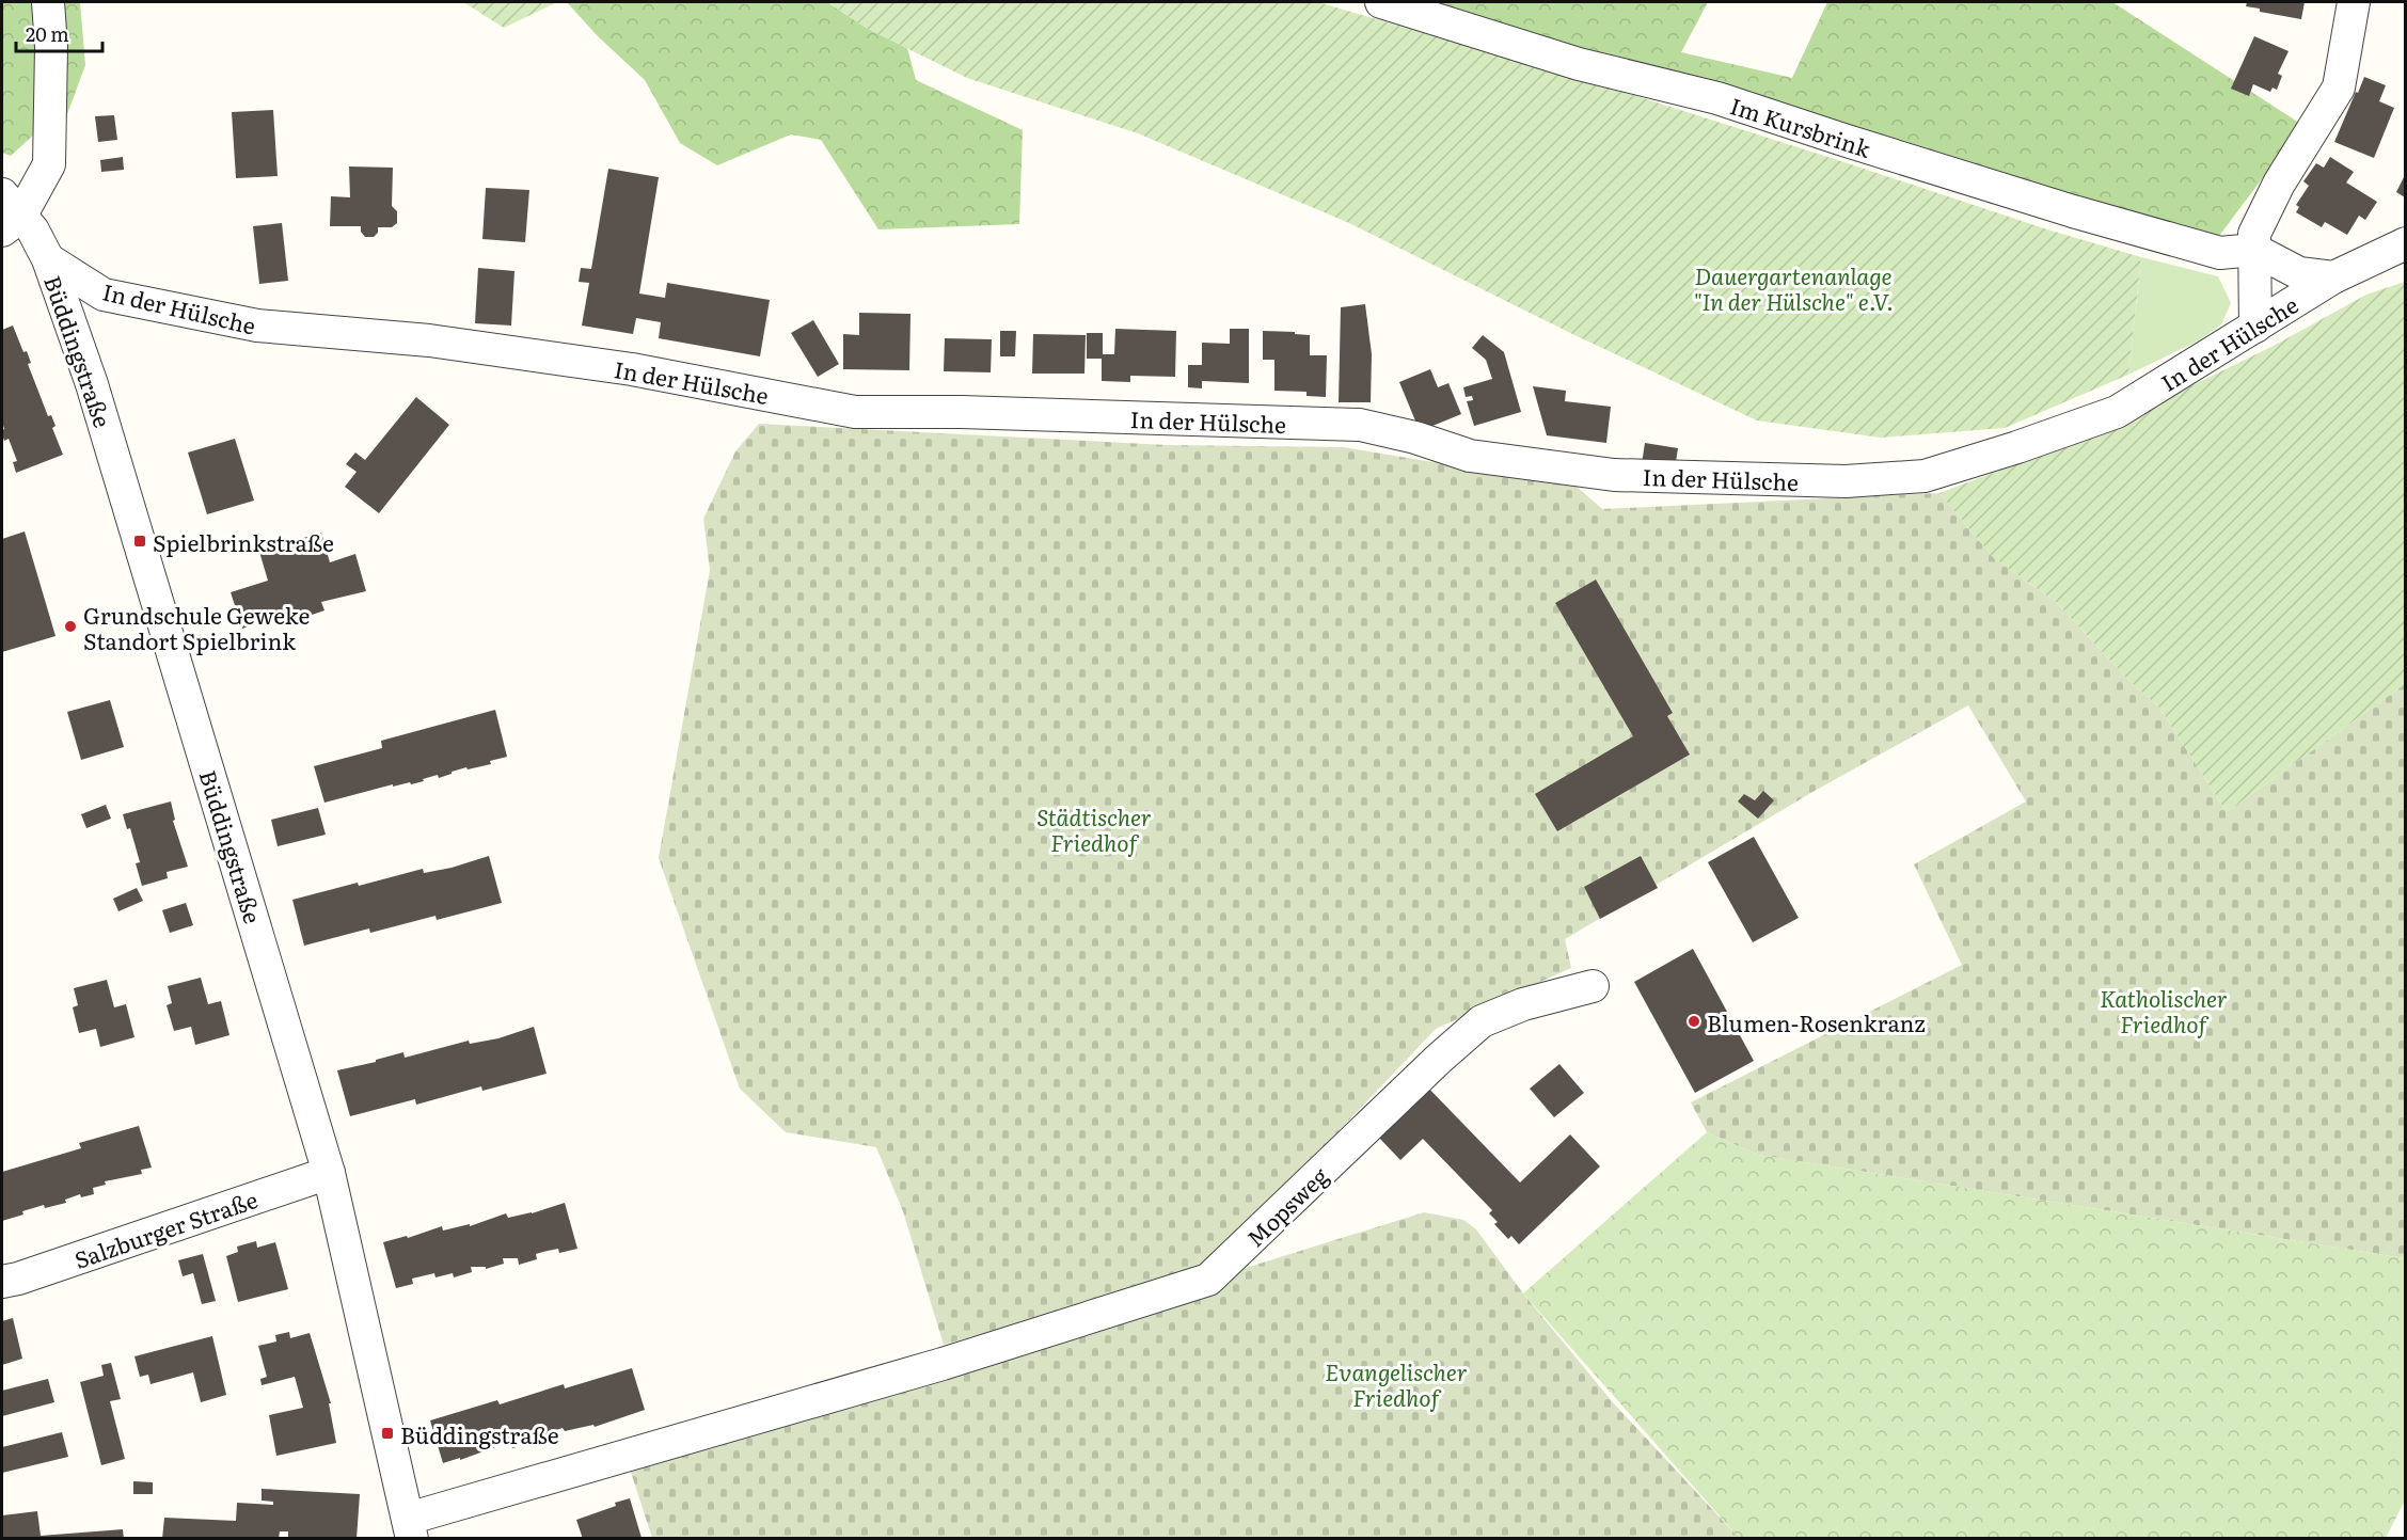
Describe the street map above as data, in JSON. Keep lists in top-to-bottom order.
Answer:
{
  "streets": {
    "street": [
      "Im Kursbrink",
      "In der Hülsche",
      "Büddingstraße",
      "Mopsweg",
      "Salzburger Straße"
    ]
  },
  "crossings": [
    ["Im Kursbrink", "In der Hülsche"],
    ["In der Hülsche", "Büddingstraße"],
    ["Büddingstraße", "Mopsweg"],
    ["Büddingstraße", "Salzburger Straße"]
  ],
  "parks": [
    "Dauergartenanlage \"In der Hülsche\" e.V.",
    "Städtischer Friedhof",
    "Katholischer Friedhof",
    "Evangelischer Friedhof"
  ],
  "places": {
    "transit": ["Spielbrinkstraße", "Büddingstraße"],
    "other": ["Grundschule Geweke Standort Spielbrink", "Blumen-Rosenkranz"]
  },
  "scale_bar": "20 m"
}
